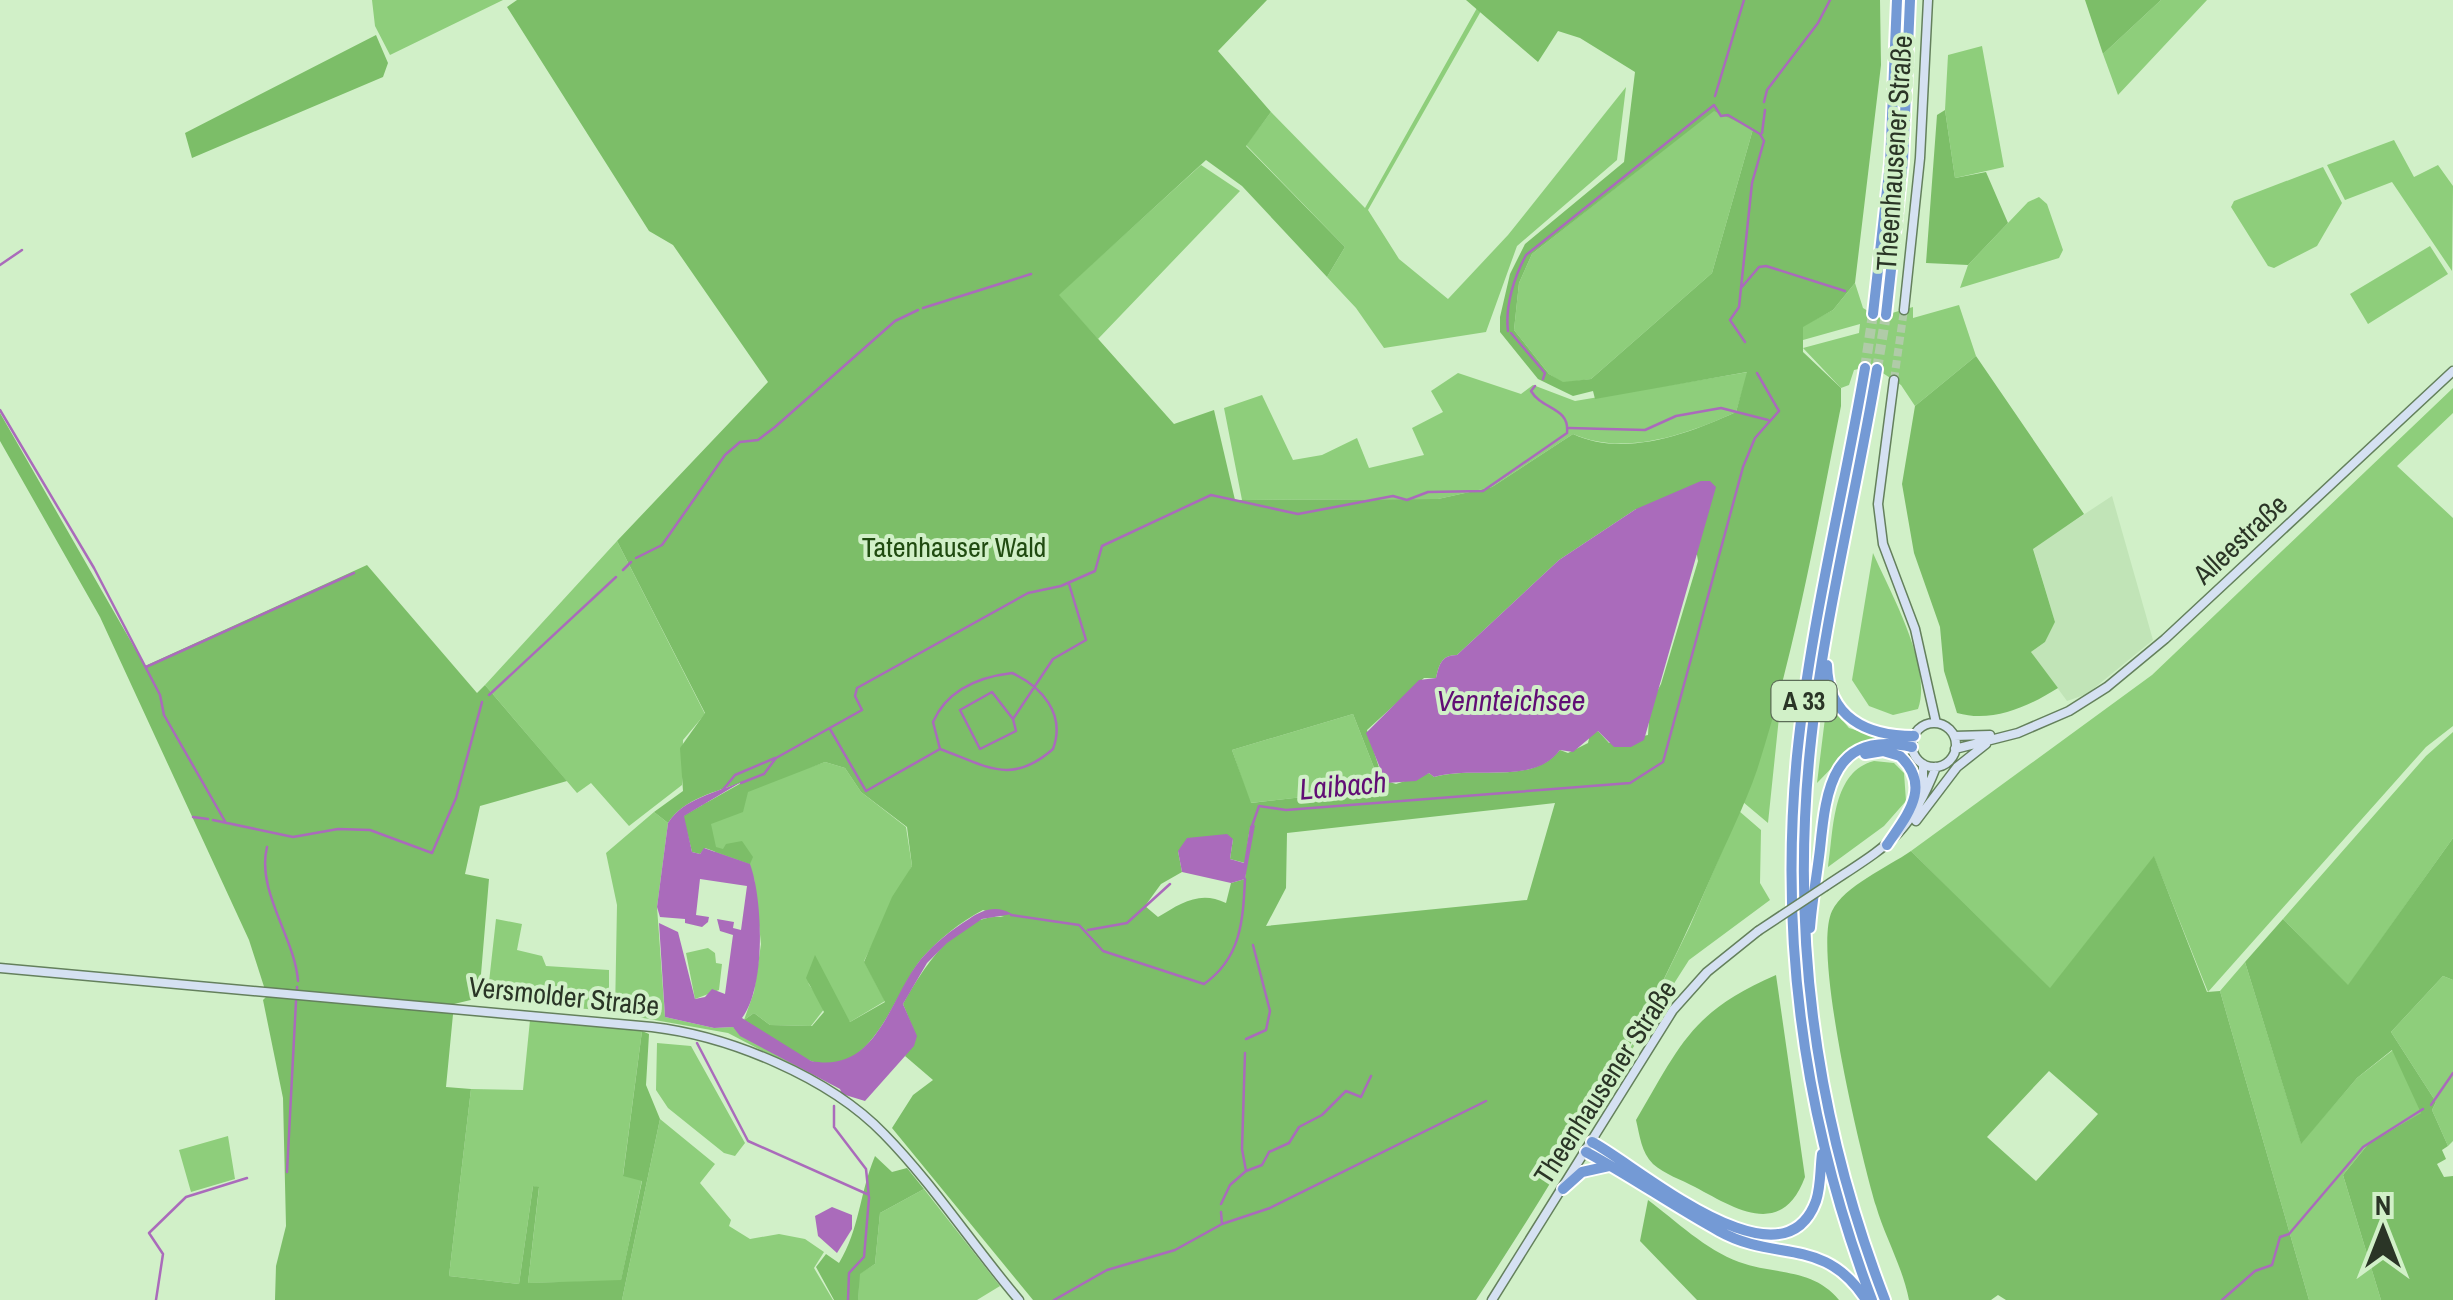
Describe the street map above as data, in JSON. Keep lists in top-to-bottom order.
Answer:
{
  "streets": {
    "highway": ["A 33"],
    "main road": ["Theenhausener Straße", "Alleestraße", "Versmolder Straße"]
  },
  "crossings": [
    ["Theenhausener Straße", "Alleestraße"]
  ],
  "water": ["Vennteichsee", "Laibach"],
  "parks": ["Tatenhauser Wald"],
  "north": "top"
}
